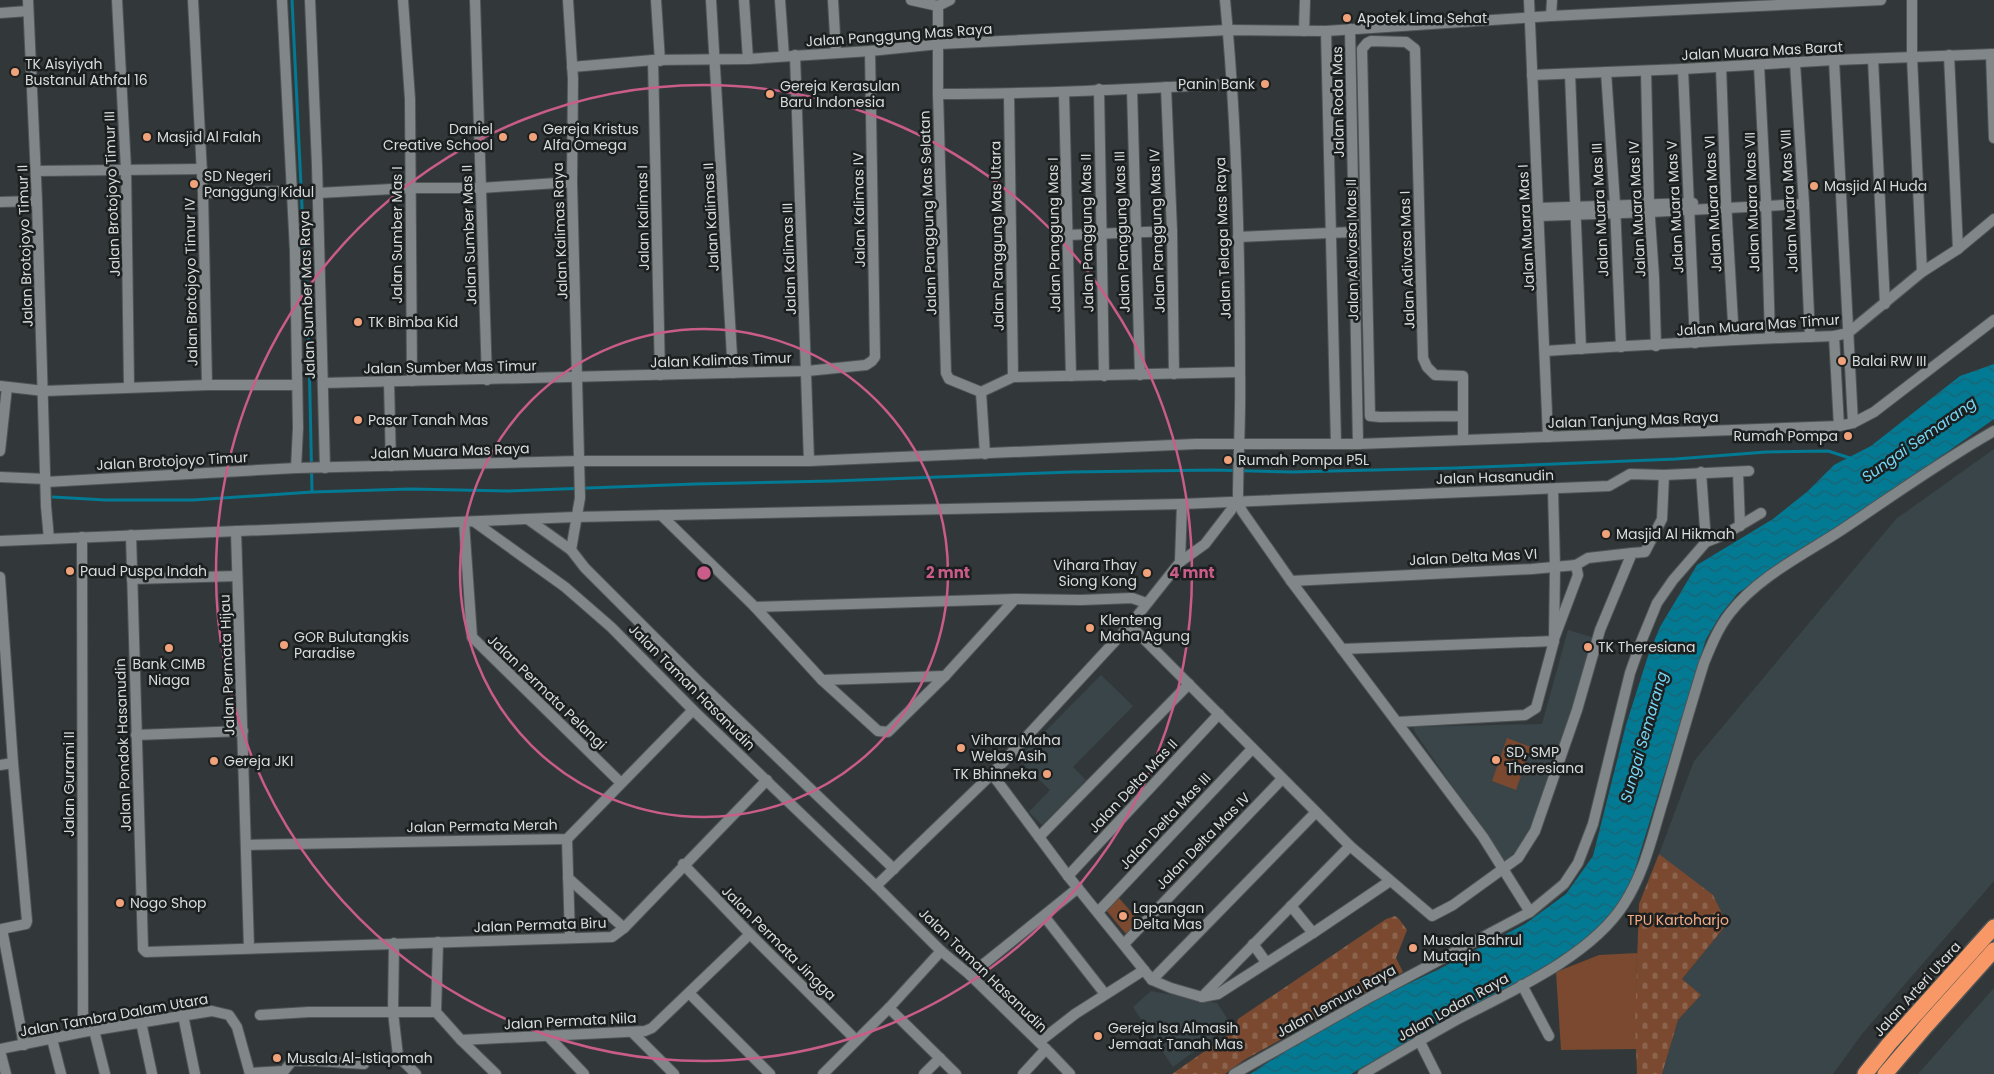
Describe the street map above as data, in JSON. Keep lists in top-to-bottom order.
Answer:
{
  "streets": {
    "highway": ["Jalan Arteri Utara"],
    "street": [
      "Jalan Panggung Mas Raya",
      "Jalan Muara Mas Barat",
      "Jalan Roda Mas",
      "Jalan Brotojoyo Timur III",
      "Jalan Muara Mas VIII",
      "Jalan Muara Mas VII",
      "Jalan Muara Mas VI",
      "Jalan Muara Mas V",
      "Jalan Muara Mas IV",
      "Jalan Kalimas IV",
      "Jalan Muara Mas III",
      "Jalan Panggung Mas Selatan",
      "Jalan Kalimas II",
      "Jalan Kalimas I",
      "Jalan Muara Mas I",
      "Jalan Kalimas Raya",
      "Jalan Panggung Mas IV",
      "Jalan Panggung Mas III",
      "Jalan Panggung Mas II",
      "Jalan Sumber Mas I",
      "Jalan Sumber Mas II",
      "Jalan Panggung Mas I",
      "Jalan Panggung Mas Utara",
      "Jalan Telaga Mas Raya",
      "Jalan Brotojoyo Timur II",
      "Jalan Adivasa Mas II",
      "Jalan Kalimas III",
      "Jalan Adivasa Mas I",
      "Jalan Brotojoyo Timur IV",
      "Jalan Sumber Mas Raya",
      "Jalan Muara Mas Timur",
      "Jalan Kalimas Timur",
      "Jalan Sumber Mas Timur",
      "Jalan Tanjung Mas Raya",
      "Jalan Muara Mas Raya",
      "Jalan Brotojoyo Timur",
      "Jalan Hasanudin",
      "Jalan Delta Mas VI",
      "Jalan Permata Hijau",
      "Jalan Taman Hasanudin",
      "Jalan Permata Pelangi",
      "Jalan Pondok Hasanudin",
      "Jalan Gurami II",
      "Jalan Delta Mas II",
      "Jalan Delta Mas III",
      "Jalan Permata Merah",
      "Jalan Delta Mas IV",
      "Jalan Permata Biru",
      "Jalan Permata Jingga",
      "Jalan Lemuru Raya",
      "Jalan Lodan Raya",
      "Jalan Tambra Dalam Utara",
      "Jalan Permata Nila"
    ]
  },
  "crossings": [
    ["Jalan Panggung Mas Raya", "Jalan Kalimas IV"],
    ["Jalan Panggung Mas Raya", "Jalan Panggung Mas Selatan"],
    ["Jalan Panggung Mas Raya", "Jalan Kalimas II"],
    ["Jalan Panggung Mas Raya", "Jalan Kalimas I"],
    ["Jalan Panggung Mas Raya", "Jalan Kalimas Raya"],
    ["Jalan Panggung Mas Raya", "Jalan Telaga Mas Raya"],
    ["Jalan Panggung Mas Raya", "Jalan Kalimas III"],
    ["Jalan Muara Mas Barat", "Jalan Muara Mas VIII"],
    ["Jalan Muara Mas Barat", "Jalan Muara Mas VII"],
    ["Jalan Muara Mas Barat", "Jalan Muara Mas VI"],
    ["Jalan Muara Mas Barat", "Jalan Muara Mas V"],
    ["Jalan Muara Mas Barat", "Jalan Muara Mas IV"],
    ["Jalan Muara Mas Barat", "Jalan Muara Mas III"],
    ["Jalan Muara Mas Barat", "Jalan Muara Mas I"],
    ["Jalan Roda Mas", "Jalan Tanjung Mas Raya"],
    ["Jalan Muara Mas VIII", "Jalan Muara Mas Timur"],
    ["Jalan Muara Mas VII", "Jalan Muara Mas Timur"],
    ["Jalan Muara Mas VI", "Jalan Muara Mas Timur"],
    ["Jalan Muara Mas V", "Jalan Muara Mas Timur"],
    ["Jalan Muara Mas IV", "Jalan Muara Mas Timur"],
    ["Jalan Kalimas IV", "Jalan Kalimas Timur"],
    ["Jalan Muara Mas III", "Jalan Muara Mas Timur"],
    ["Jalan Kalimas II", "Jalan Kalimas Timur"],
    ["Jalan Kalimas I", "Jalan Kalimas Timur"],
    ["Jalan Muara Mas I", "Jalan Muara Mas Timur"],
    ["Jalan Muara Mas I", "Jalan Tanjung Mas Raya"],
    ["Jalan Kalimas Raya", "Jalan Kalimas Timur"],
    ["Jalan Kalimas Raya", "Jalan Sumber Mas Timur"],
    ["Jalan Kalimas Raya", "Jalan Muara Mas Raya"],
    ["Jalan Kalimas Raya", "Jalan Hasanudin"],
    ["Jalan Kalimas Raya", "Jalan Taman Hasanudin"],
    ["Jalan Sumber Mas I", "Jalan Sumber Mas Timur"],
    ["Jalan Sumber Mas II", "Jalan Sumber Mas Timur"],
    ["Jalan Telaga Mas Raya", "Jalan Tanjung Mas Raya"],
    ["Jalan Telaga Mas Raya", "Jalan Hasanudin"],
    ["Jalan Brotojoyo Timur II", "Jalan Brotojoyo Timur"],
    ["Jalan Brotojoyo Timur II", "Jalan Hasanudin"],
    ["Jalan Adivasa Mas II", "Jalan Adivasa Mas I"],
    ["Jalan Kalimas III", "Jalan Kalimas Timur"],
    ["Jalan Kalimas III", "Jalan Muara Mas Raya"],
    ["Jalan Adivasa Mas I", "Jalan Tanjung Mas Raya"],
    ["Jalan Sumber Mas Raya", "Jalan Sumber Mas Timur"],
    ["Jalan Sumber Mas Raya", "Jalan Muara Mas Raya"],
    ["Jalan Sumber Mas Raya", "Jalan Brotojoyo Timur"],
    ["Jalan Kalimas Timur", "Jalan Sumber Mas Timur"],
    ["Jalan Tanjung Mas Raya", "Jalan Muara Mas Raya"],
    ["Jalan Muara Mas Raya", "Jalan Brotojoyo Timur"],
    ["Jalan Hasanudin", "Jalan Permata Hijau"],
    ["Jalan Hasanudin", "Jalan Taman Hasanudin"],
    ["Jalan Hasanudin", "Jalan Permata Pelangi"],
    ["Jalan Hasanudin", "Jalan Pondok Hasanudin"],
    ["Jalan Hasanudin", "Jalan Gurami II"],
    ["Jalan Permata Hijau", "Jalan Permata Merah"],
    ["Jalan Permata Hijau", "Jalan Permata Biru"],
    ["Jalan Taman Hasanudin", "Jalan Permata Merah"],
    ["Jalan Taman Hasanudin", "Jalan Permata Biru"],
    ["Jalan Permata Pelangi", "Jalan Permata Merah"],
    ["Jalan Pondok Hasanudin", "Jalan Permata Biru"],
    ["Jalan Gurami II", "Jalan Tambra Dalam Utara"],
    ["Jalan Permata Biru", "Jalan Permata Jingga"],
    ["Jalan Permata Jingga", "Jalan Permata Nila"]
  ],
  "water": ["Sungai Semarang"],
  "parks": ["TPU Kartoharjo"],
  "places": [
    "Apotek Lima Sehat",
    "TK Aisyiyah Bustanul Athfal 16",
    "Panin Bank",
    "Gereja Kerasulan Baru Indonesia",
    "Masjid Al Falah",
    "Daniel Creative School",
    "Gereja Kristus Alfa Omega",
    "SD Negeri Panggung Kidul",
    "Masjid Al Huda",
    "TK Bimba Kid",
    "Balai RW III",
    "Pasar Tanah Mas",
    "Rumah Pompa",
    "Rumah Pompa P5L",
    "Masjid Al Hikmah",
    "Paud Puspa Indah",
    "Vihara Thay Siong Kong",
    "Klenteng Maha Agung",
    "GOR Bulutangkis Paradise",
    "TK Theresiana",
    "Bank CIMB Niaga",
    "Vihara Maha Welas Asih",
    "SD, SMP Theresiana",
    "Gereja JKI",
    "TK Bhinneka",
    "Nogo Shop",
    "Lapangan Delta Mas",
    "Musala Bahrul Mutaqin",
    "Gereja Isa Almasih Jemaat Tanah Mas",
    "Musala Al-Istiqomah"
  ],
  "rings": ["2 mnt", "4 mnt"]
}
